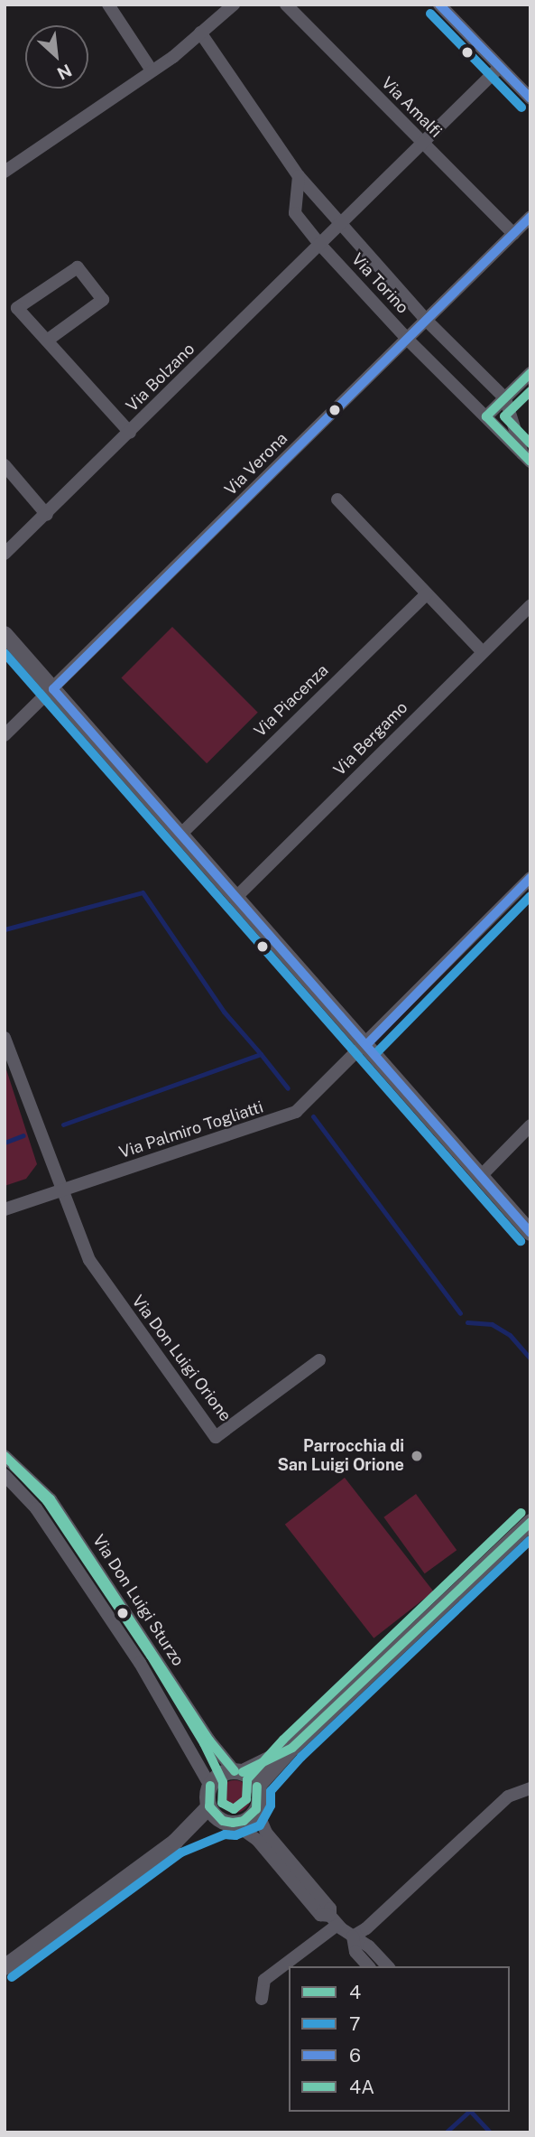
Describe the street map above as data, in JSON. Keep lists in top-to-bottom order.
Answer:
{
  "streets": {
    "street": [
      "Via Amalfi",
      "Via Torino",
      "Via Bolzano",
      "Via Verona",
      "Via Piacenza",
      "Via Bergamo",
      "Via Palmiro Togliatti",
      "Via Don Luigi Orione",
      "Via Don Luigi Sturzo"
    ]
  },
  "crossings": [
    ["Via Amalfi", "Via Bolzano"],
    ["Via Amalfi", "Via Verona"],
    ["Via Torino", "Via Bolzano"],
    ["Via Torino", "Via Verona"],
    ["Via Palmiro Togliatti", "Via Don Luigi Orione"]
  ],
  "places": ["Parrocchia di San Luigi Orione"],
  "lines": [
    "transit line 6",
    "transit line 7",
    "transit line 4",
    "transit line 4A"
  ],
  "legend": [
    "4",
    "7",
    "6",
    "4A"
  ],
  "north": "bottom right"
}
